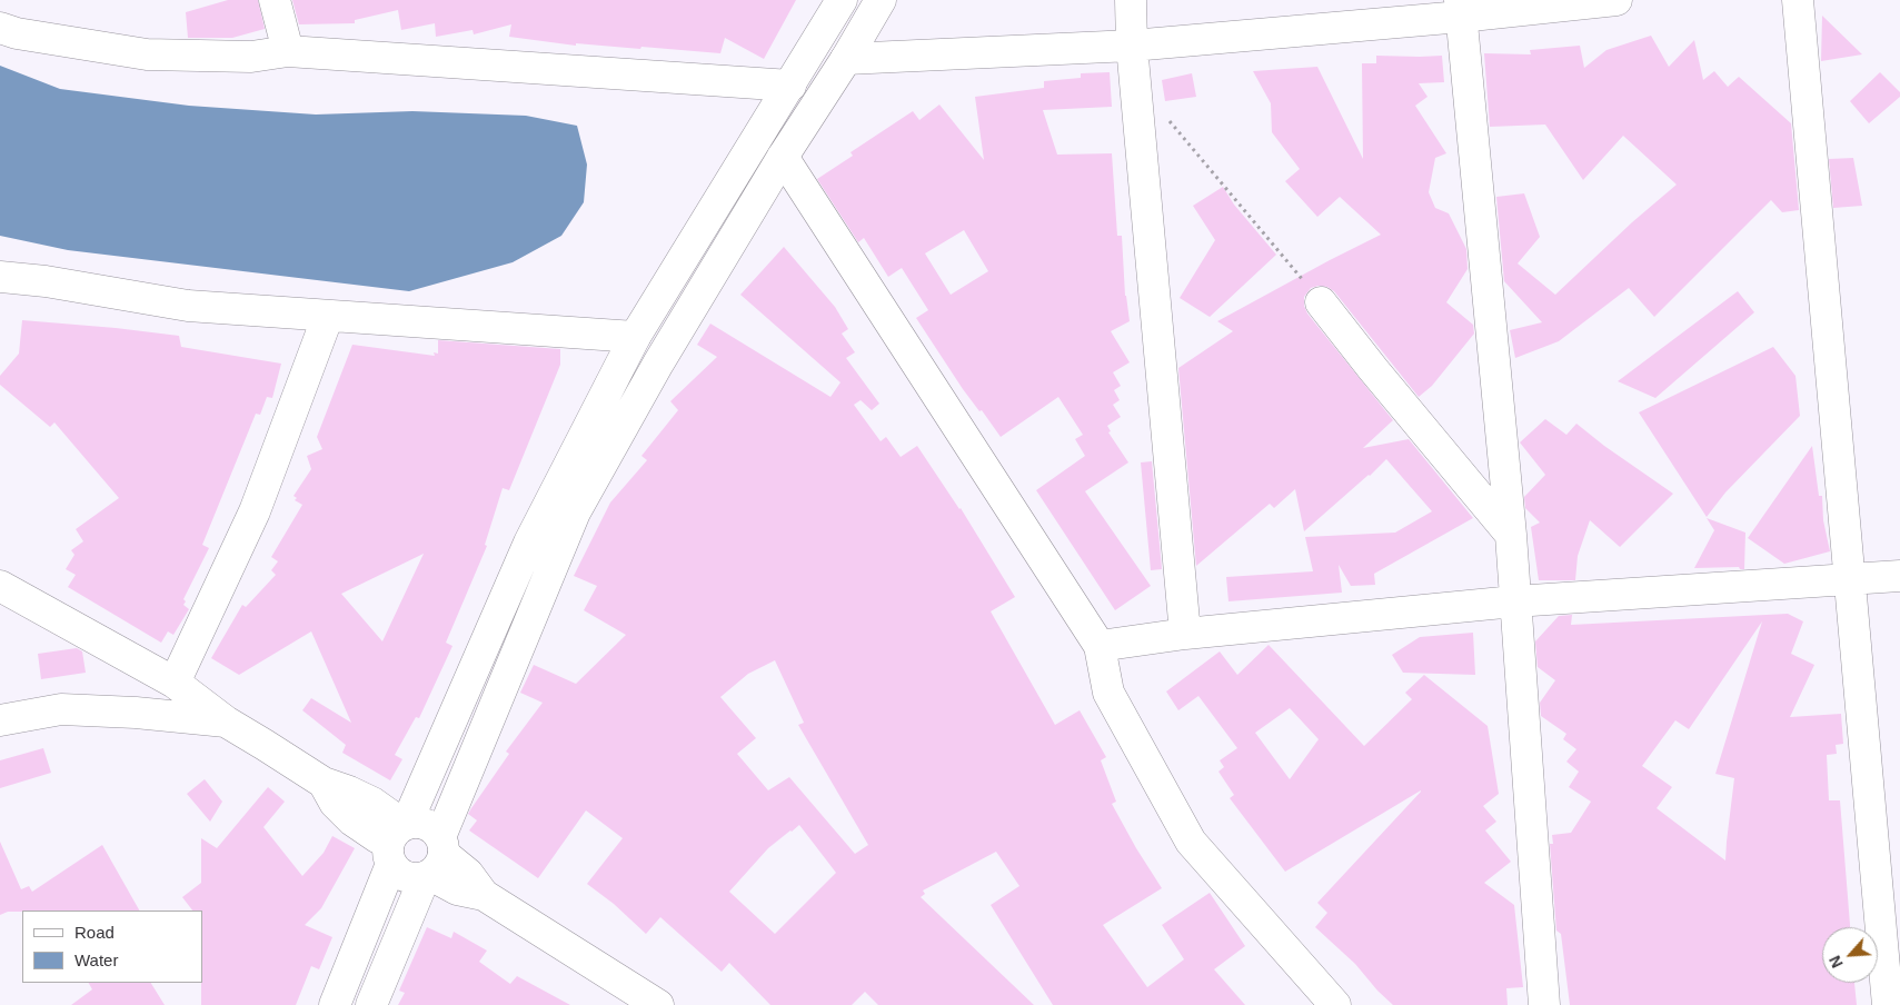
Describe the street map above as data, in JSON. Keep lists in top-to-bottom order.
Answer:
{
  "legend": ["Road", "Water"],
  "north": "bottom left"
}
